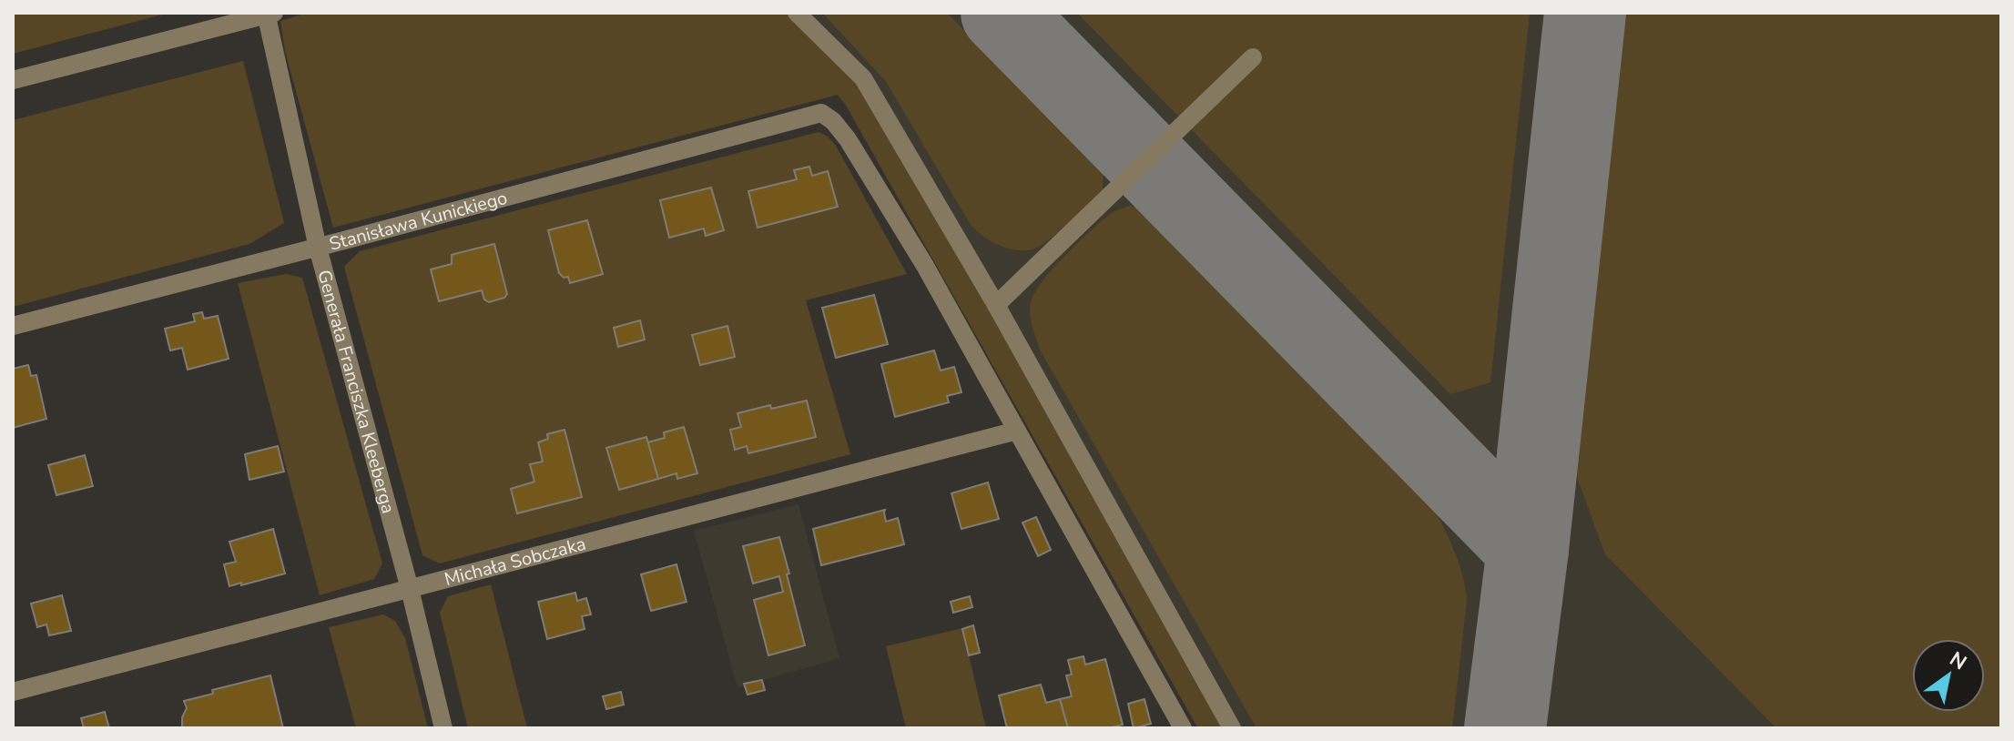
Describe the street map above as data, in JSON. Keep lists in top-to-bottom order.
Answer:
{
  "streets": {
    "street": ["Stanisława Kunickiego", "Generała Franciszka Kleeberga", "Michała Sobczaka"]
  },
  "crossings": [
    ["Stanisława Kunickiego", "Generała Franciszka Kleeberga"],
    ["Stanisława Kunickiego", "Michała Sobczaka"],
    ["Generała Franciszka Kleeberga", "Michała Sobczaka"]
  ],
  "north": "top right"
}
